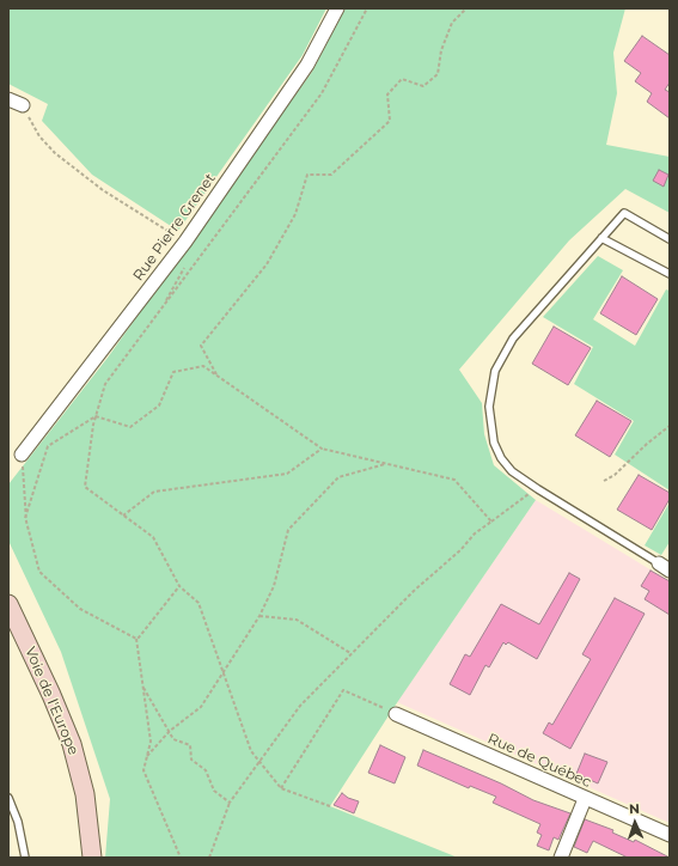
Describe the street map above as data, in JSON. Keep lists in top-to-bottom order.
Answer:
{
  "streets": {
    "main road": ["Voie de l'Europe"],
    "street": ["Rue Pierre Grenet", "Rue de Québec"]
  },
  "north": "top"
}
